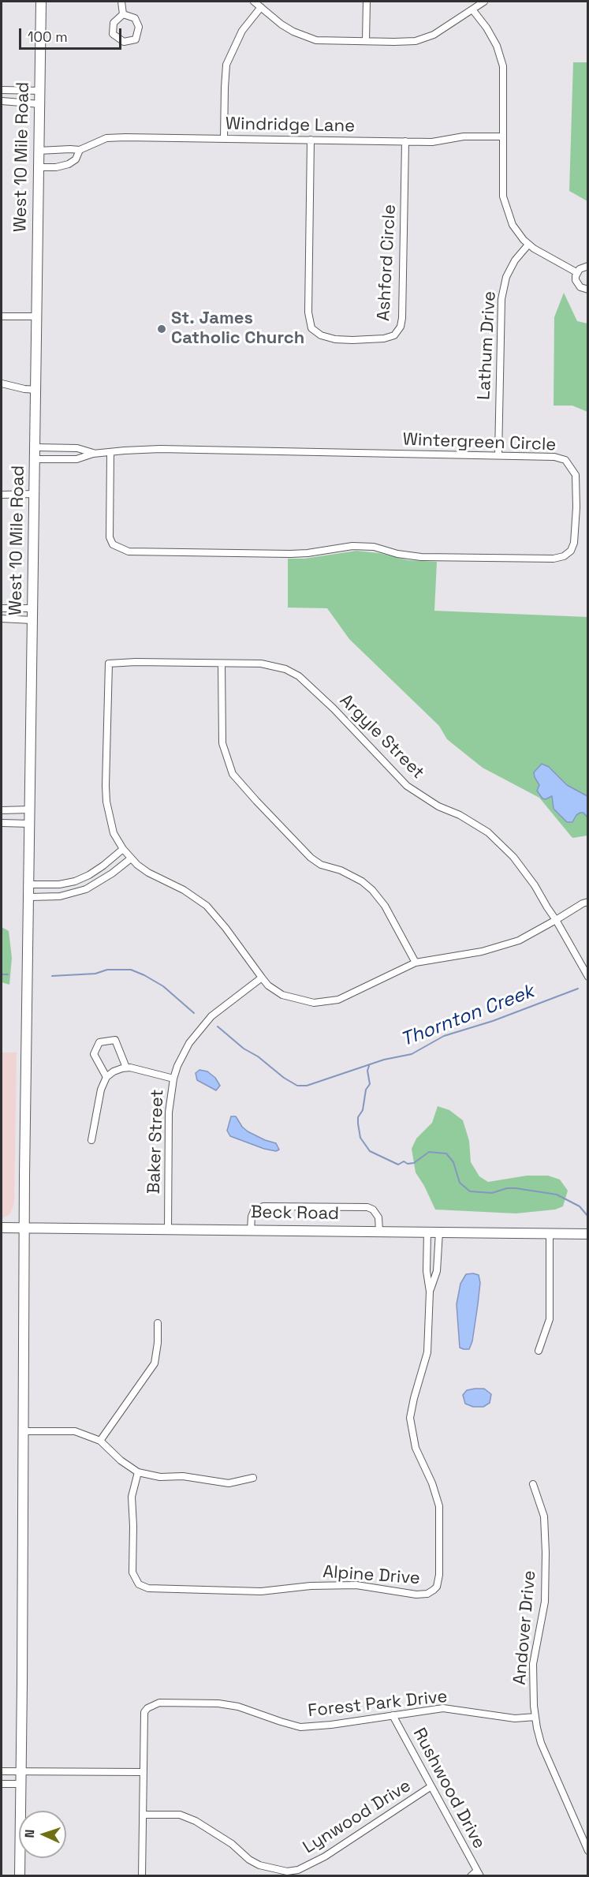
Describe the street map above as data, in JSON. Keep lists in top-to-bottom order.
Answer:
{
  "streets": {
    "main road": ["West 10 Mile Road", "Beck Road"],
    "street": [
      "Windridge Lane",
      "Ashford Circle",
      "Lathum Drive",
      "Wintergreen Circle",
      "Argyle Street",
      "Baker Street",
      "Alpine Drive",
      "Andover Drive",
      "Forest Park Drive",
      "Rushwood Drive",
      "Lynwood Drive"
    ]
  },
  "crossings": [
    ["Windridge Lane", "West 10 Mile Road"],
    ["Windridge Lane", "Ashford Circle"],
    ["West 10 Mile Road", "Wintergreen Circle"],
    ["West 10 Mile Road", "Beck Road"],
    ["Lathum Drive", "Wintergreen Circle"],
    ["Baker Street", "Beck Road"],
    ["Beck Road", "Alpine Drive"],
    ["Andover Drive", "Forest Park Drive"],
    ["Forest Park Drive", "Rushwood Drive"],
    ["Rushwood Drive", "Lynwood Drive"]
  ],
  "water": ["Thornton Creek"],
  "places": ["St. James Catholic Church"],
  "scale_bar": "100 m",
  "north": "left"
}
